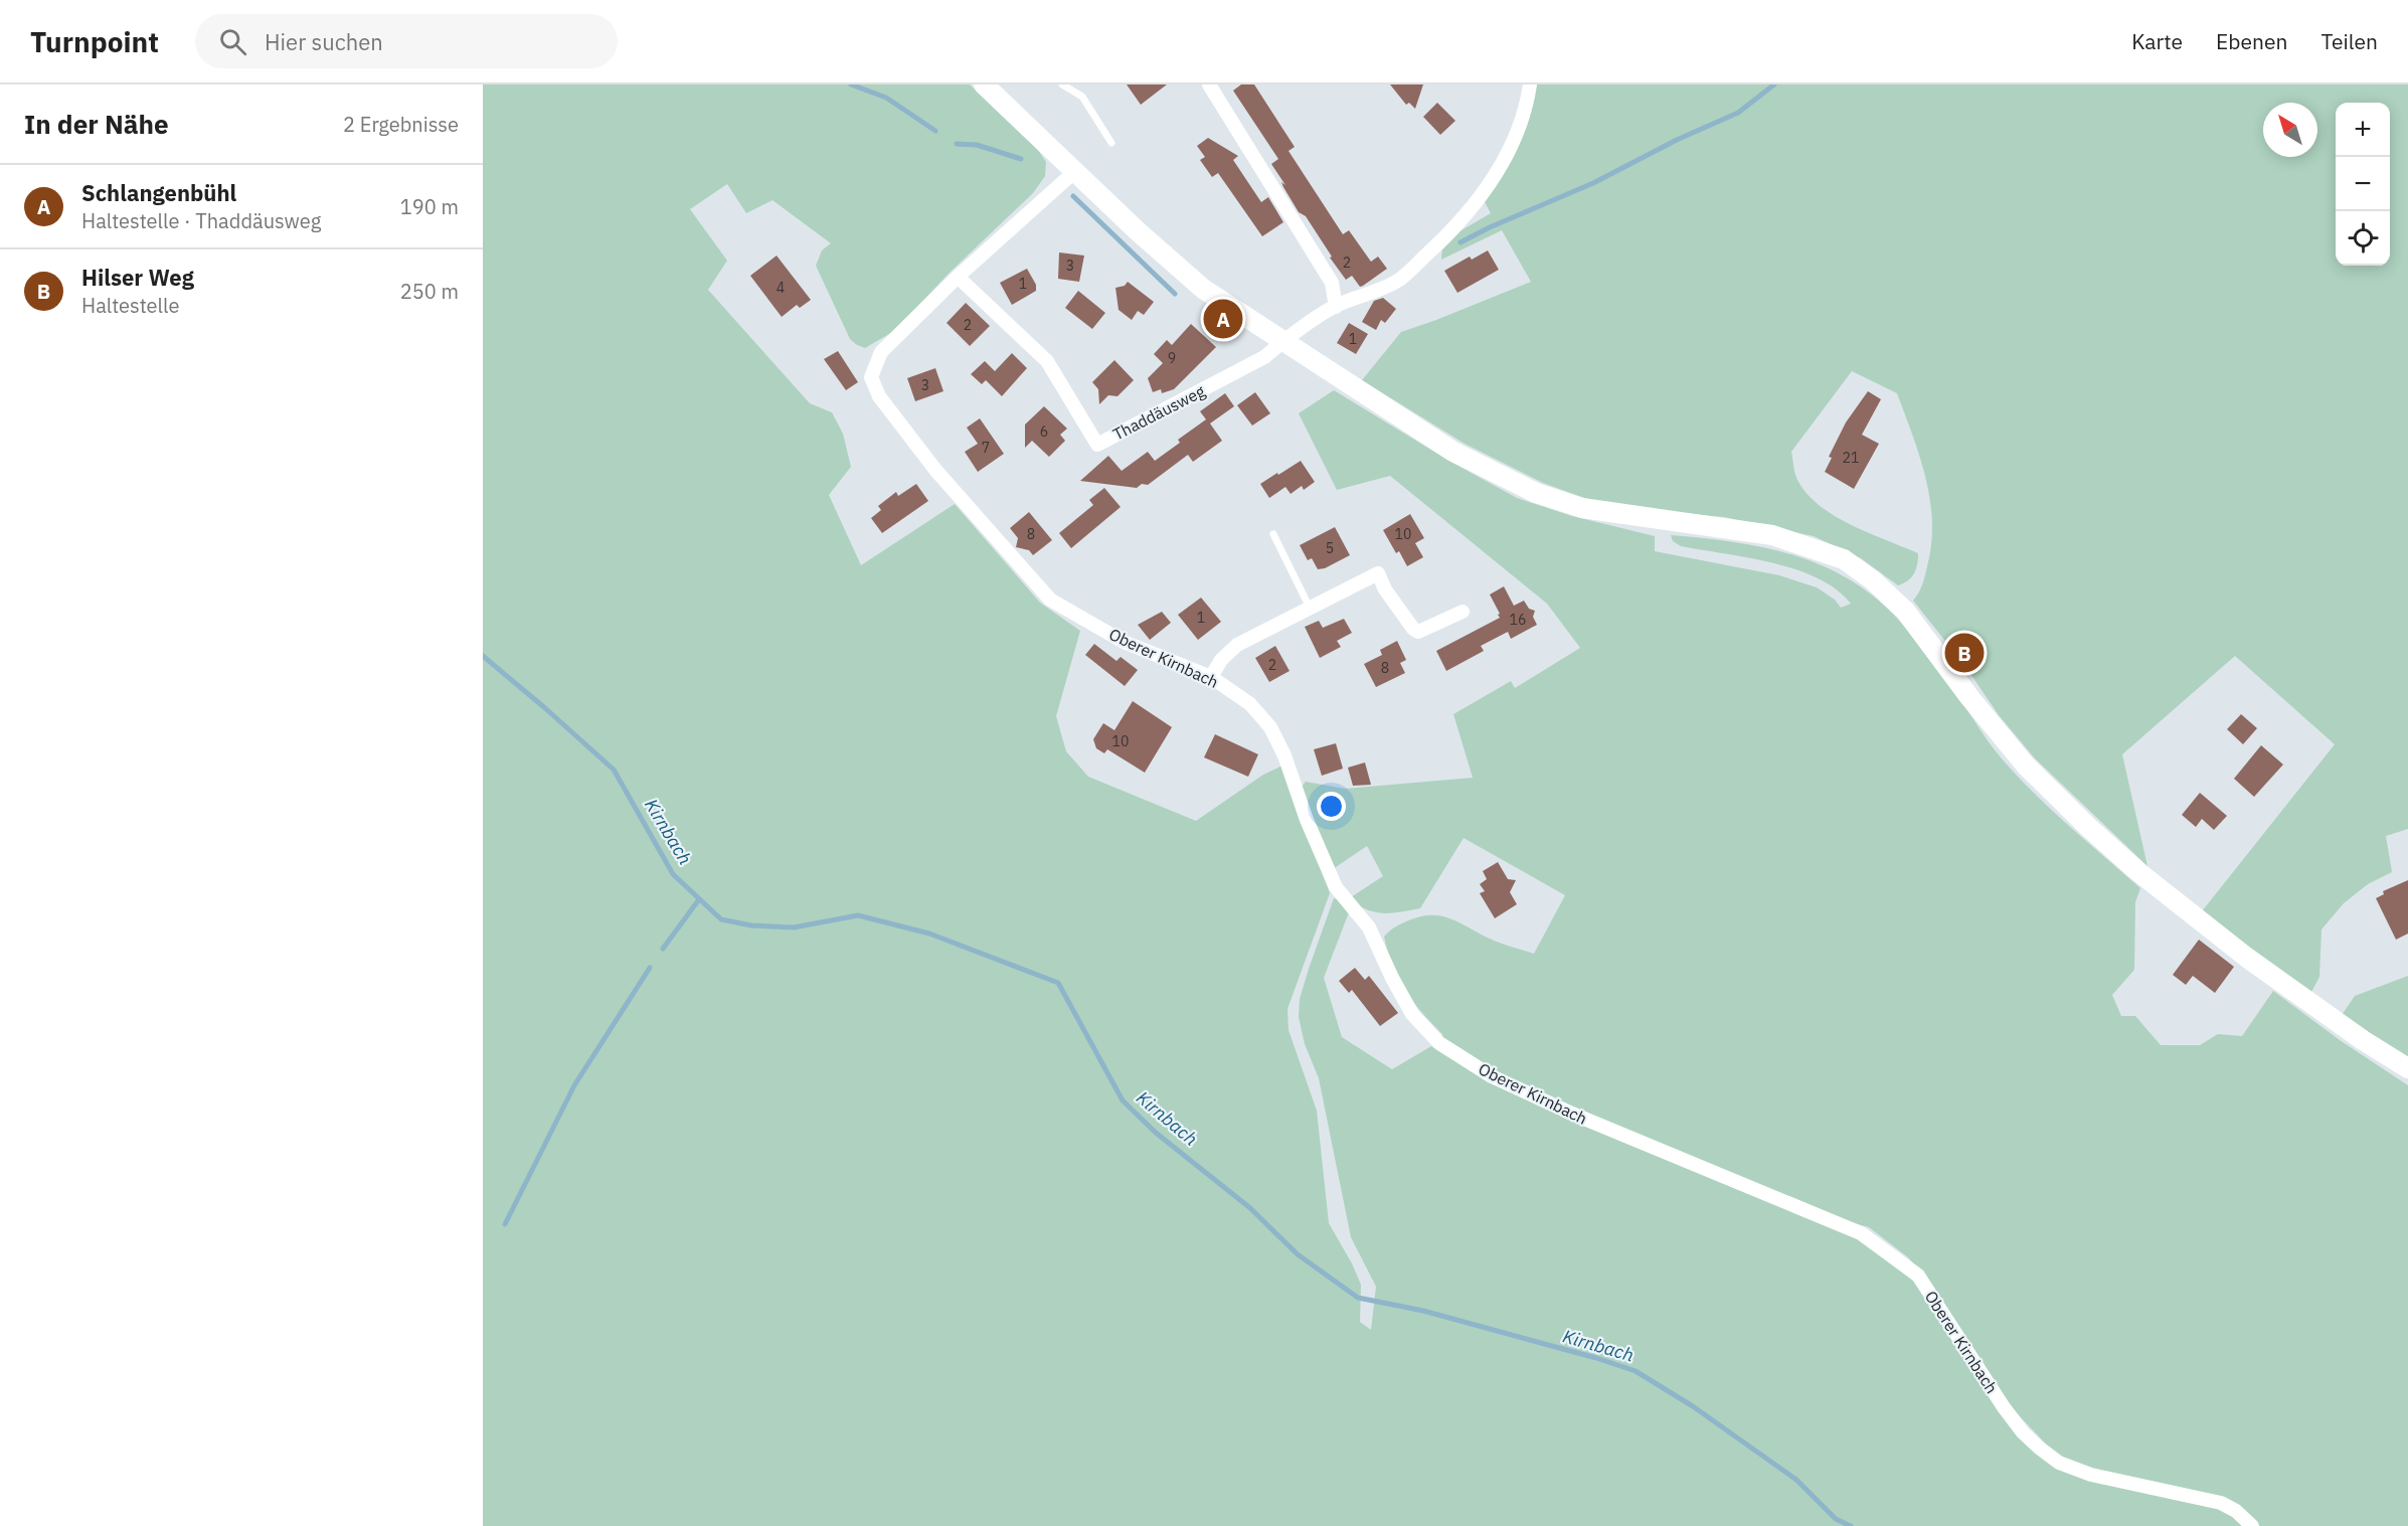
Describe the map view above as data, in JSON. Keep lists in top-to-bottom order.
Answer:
{
  "streets": {
    "street": ["Thaddäusweg", "Oberer Kirnbach"]
  },
  "crossings": [
    ["Thaddäusweg", "Oberer Kirnbach"]
  ],
  "water": ["Kirnbach"],
  "house_numbers": [
    "2",
    "3",
    "1",
    "4",
    "2",
    "1",
    "9",
    "3",
    "6",
    "7",
    "21",
    "8",
    "10",
    "5",
    "1",
    "16",
    "2",
    "8",
    "10"
  ],
  "north": "top left",
  "page": {
    "header": "Turnpoint",
    "search": "Hier suchen",
    "nav": ["Karte", "Ebenen", "Teilen"],
    "heading": ["In der Nähe", "2 Ergebnisse"],
    "map_buttons": ["+", "−"],
    "list": [
      {
        "mark": "A",
        "name": "Schlangenbühl",
        "note": "Haltestelle · Thaddäusweg",
        "value": "190 m"
      },
      {
        "mark": "B",
        "name": "Hilser Weg",
        "note": "Haltestelle",
        "value": "250 m"
      }
    ],
    "pins": ["A", "B"]
  }
}
